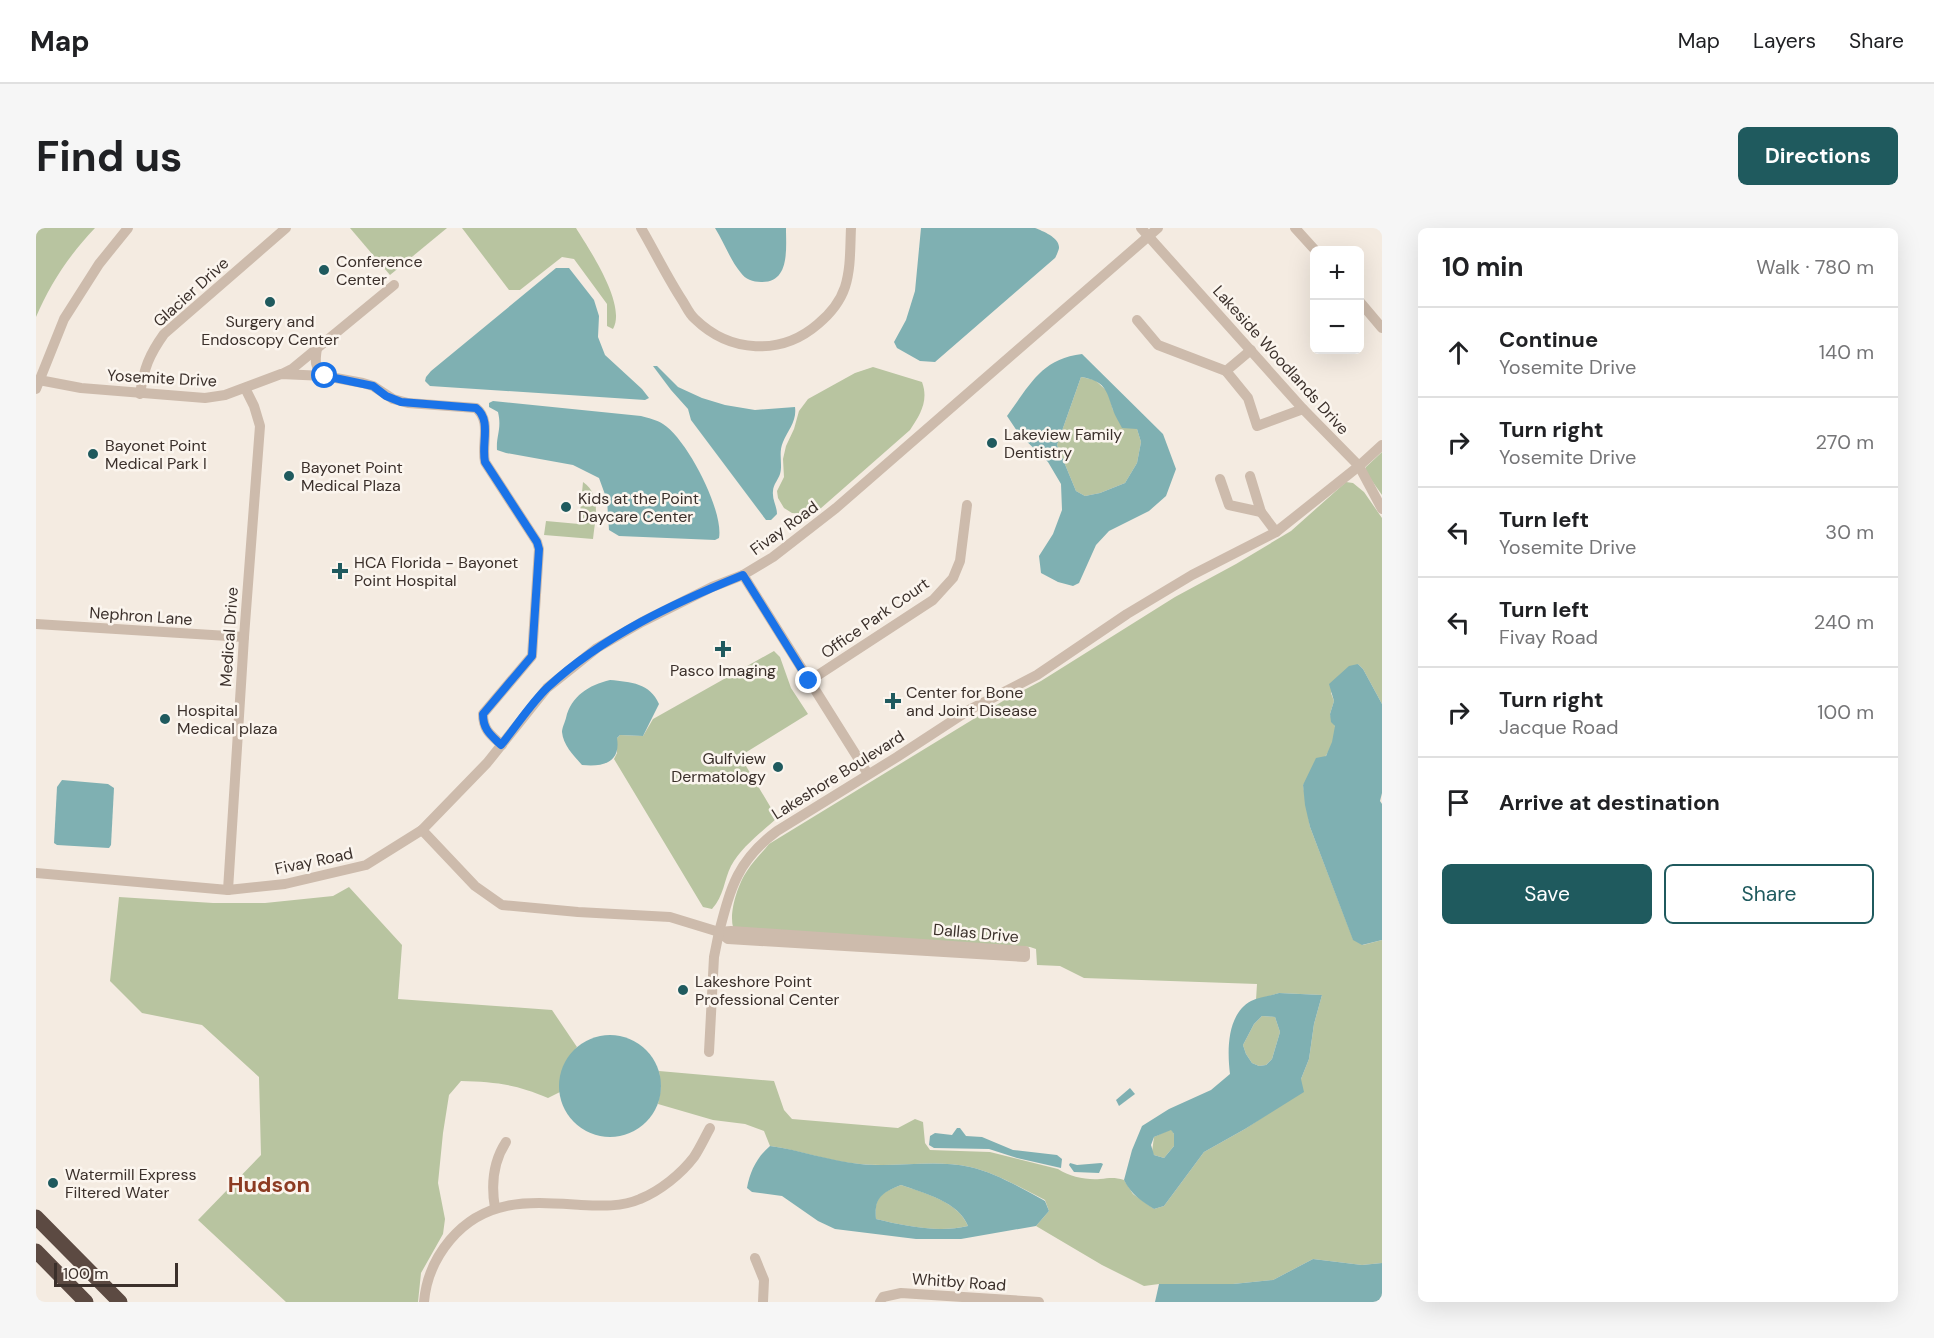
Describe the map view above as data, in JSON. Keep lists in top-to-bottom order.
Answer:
{
  "streets": {
    "street": [
      "Glacier Drive",
      "Lakeside Woodlands Drive",
      "Yosemite Drive",
      "Fivay Road",
      "Nephron Lane",
      "Office Park Court",
      "Medical Drive",
      "Lakeshore Boulevard",
      "Dallas Drive",
      "Whitby Road"
    ]
  },
  "crossings": [
    ["Glacier Drive", "Yosemite Drive"],
    ["Lakeside Woodlands Drive", "Fivay Road"],
    ["Lakeside Woodlands Drive", "Lakeshore Boulevard"],
    ["Yosemite Drive", "Fivay Road"],
    ["Yosemite Drive", "Medical Drive"],
    ["Fivay Road", "Medical Drive"],
    ["Nephron Lane", "Medical Drive"],
    ["Lakeshore Boulevard", "Dallas Drive"]
  ],
  "districts": ["Hudson"],
  "places": {
    "other": [
      "Conference Center",
      "Surgery and Endoscopy Center",
      "Lakeview Family Dentistry",
      "Bayonet Point Medical Park I",
      "Bayonet Point Medical Plaza",
      "Kids at the Point Daycare Center",
      "Hospital Medical plaza",
      "Gulfview Dermatology",
      "Lakeshore Point Professional Center",
      "Watermill Express Filtered Water"
    ],
    "health": ["HCA Florida - Bayonet Point Hospital", "Pasco Imaging", "Center for Bone and Joint Disease"]
  },
  "scale_bar": "100 m",
  "page": {
    "header": "Map",
    "nav": ["Map", "Layers", "Share"],
    "buttons": [
      "Directions",
      ["Save", "Share"]
    ],
    "title": "Find us",
    "heading": ["10 min", "Walk · 780 m"],
    "map_buttons": ["+", "−"],
    "list": [
      ["Continue", "Yosemite Drive", "140 m"],
      ["Turn right", "Yosemite Drive", "270 m"],
      ["Turn left", "Yosemite Drive", "30 m"],
      ["Turn left", "Fivay Road", "240 m"],
      ["Turn right", "Jacque Road", "100 m"],
      "Arrive at destination"
    ],
    "scale": "100 m"
  }
}
